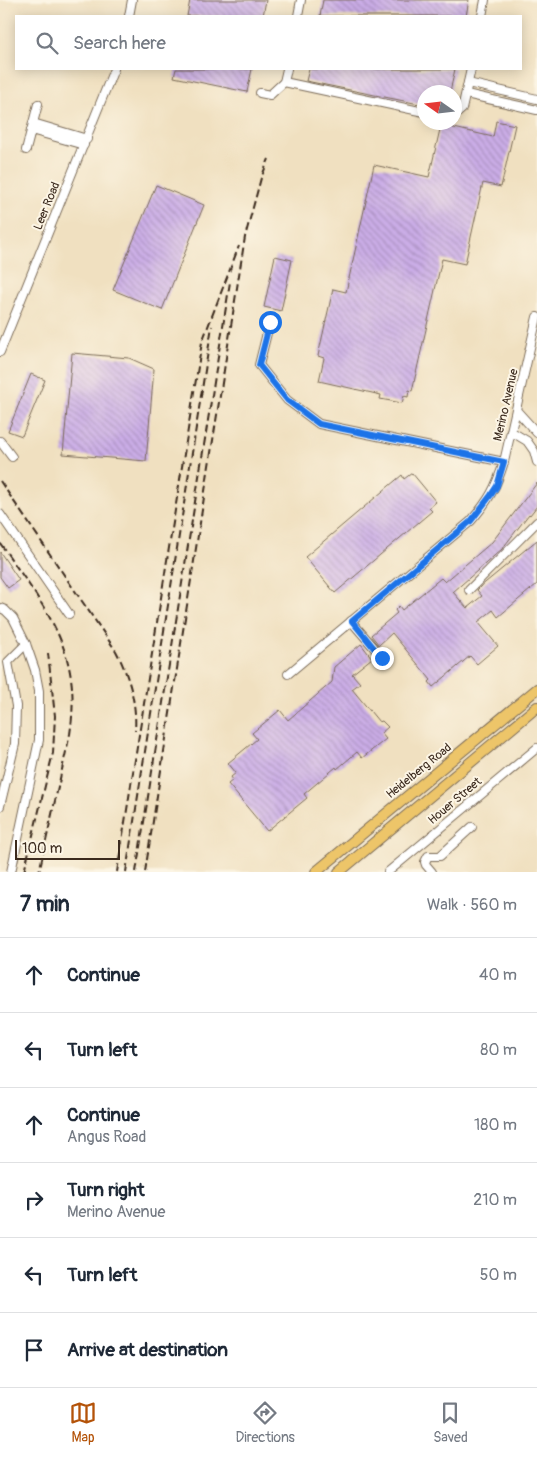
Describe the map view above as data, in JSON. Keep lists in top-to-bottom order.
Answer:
{
  "streets": {
    "main road": ["Heidelberg Road"],
    "street": ["Leer Road", "Merino Avenue", "Houer Street"]
  },
  "scale_bar": "100 m",
  "north": "left",
  "page": {
    "search": "Search here",
    "scale": "100 m",
    "heading": ["7 min", "Walk · 560 m"],
    "list": [
      ["Continue", "40 m"],
      ["Turn left", "80 m"],
      ["Continue", "Angus Road", "180 m"],
      ["Turn right", "Merino Avenue", "210 m"],
      ["Turn left", "50 m"],
      "Arrive at destination"
    ],
    "nav": ["Map", "Directions", "Saved"]
  }
}
